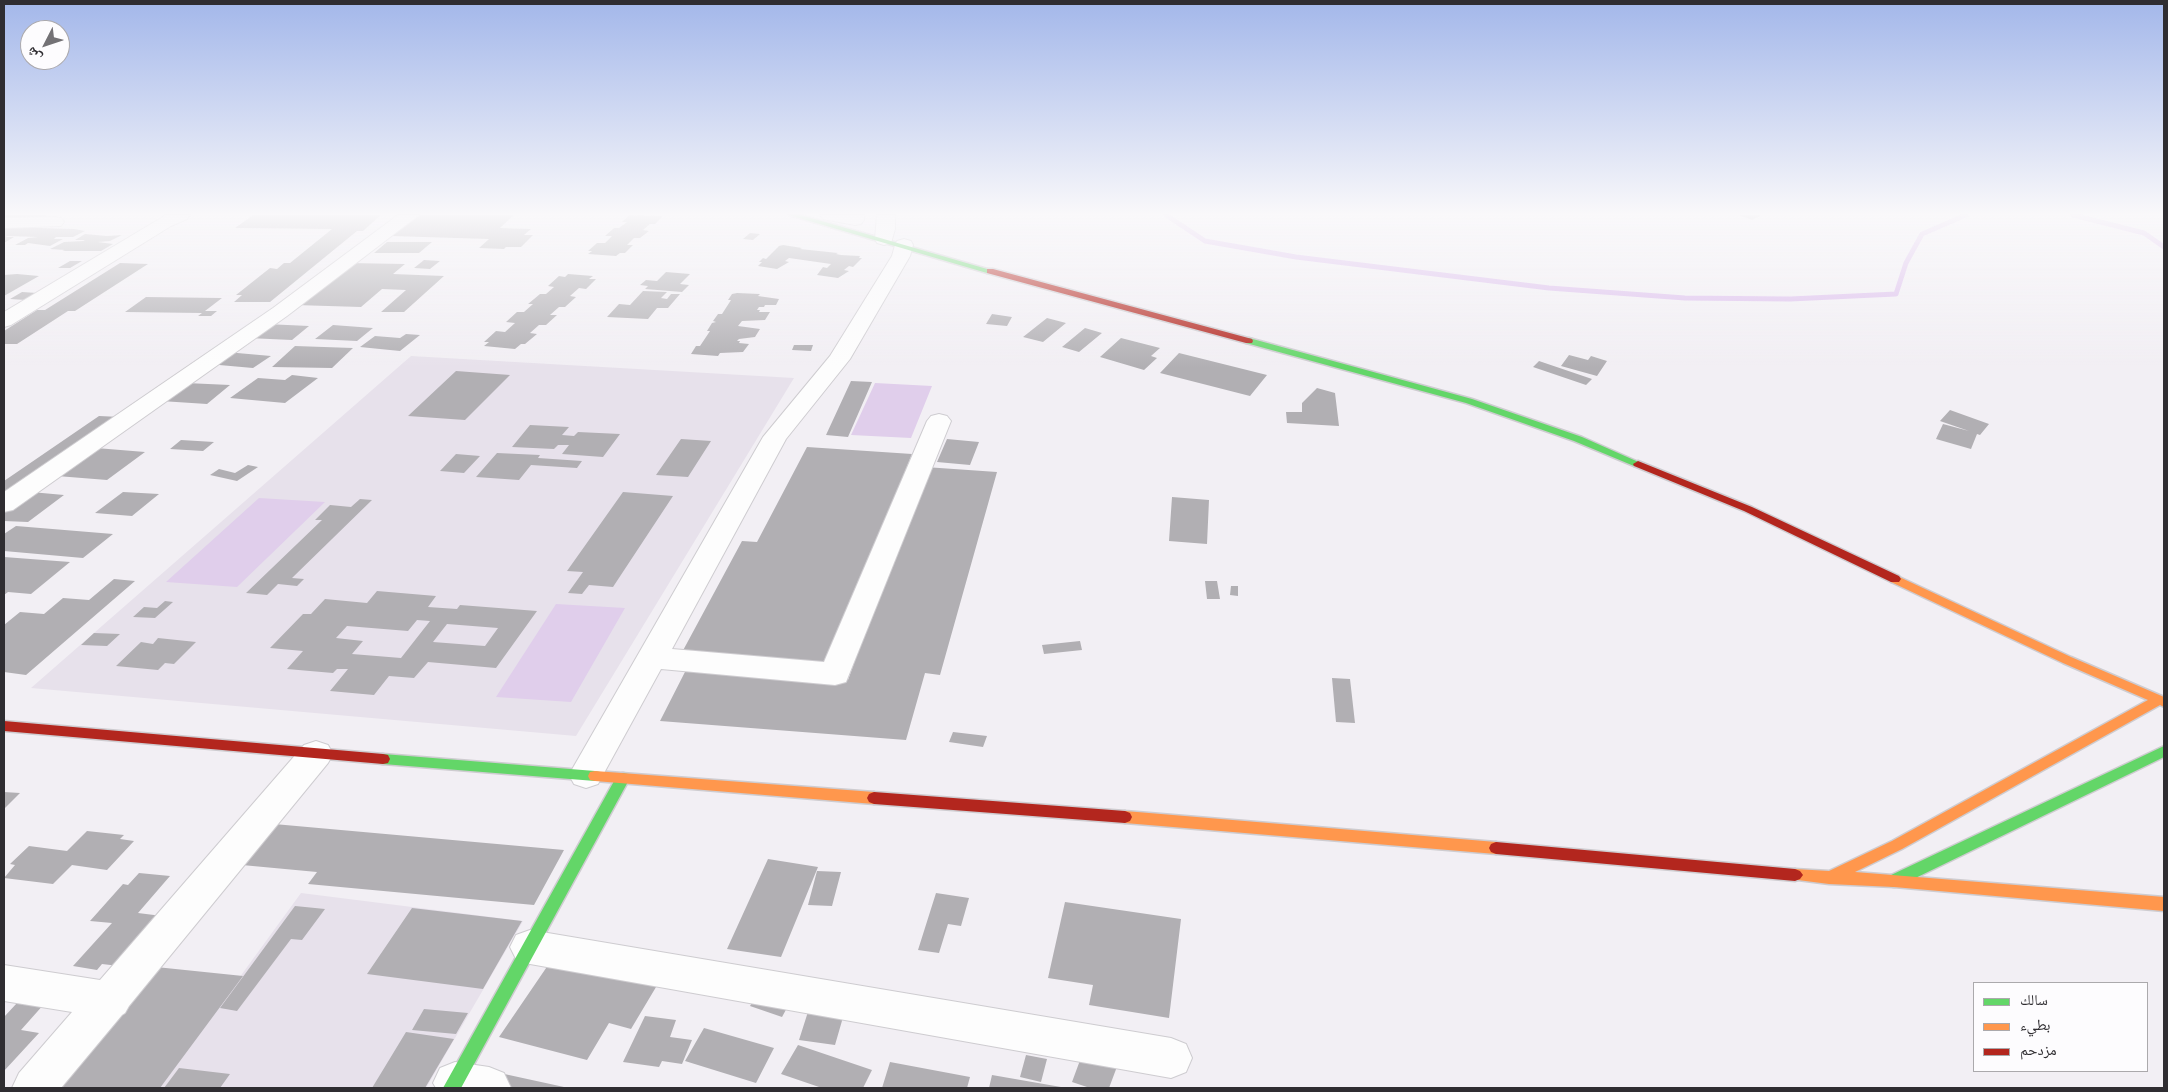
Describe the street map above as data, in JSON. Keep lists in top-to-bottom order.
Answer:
{
  "legend": ["سالك", "بطيء", "مزدحم"],
  "north": "bottom left"
}
